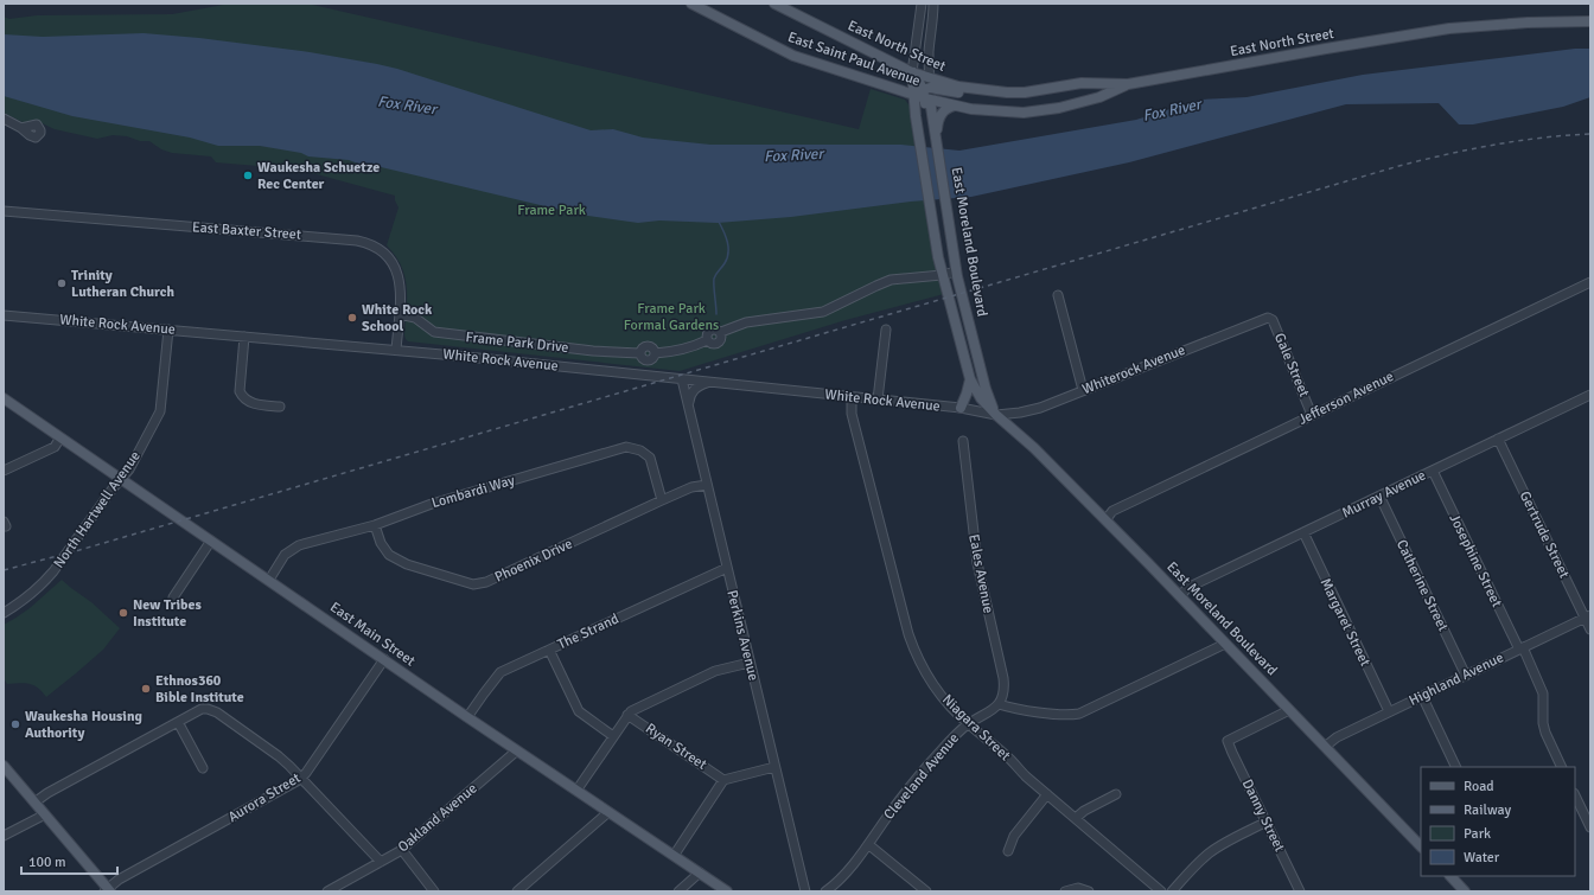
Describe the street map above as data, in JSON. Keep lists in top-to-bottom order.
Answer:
{
  "streets": {
    "main road": [
      "East North Street",
      "East Saint Paul Avenue",
      "East Moreland Boulevard",
      "East Main Street"
    ],
    "street": [
      "East Baxter Street",
      "White Rock Avenue",
      "Frame Park Drive",
      "Gale Street",
      "Whiterock Avenue",
      "Jefferson Avenue",
      "Lombardi Way",
      "Murray Avenue",
      "North Hartwell Avenue",
      "Gertrude Street",
      "Phoenix Drive",
      "Josephine Street",
      "Eales Avenue",
      "Catherine Street",
      "Margaret Street",
      "The Strand",
      "Perkins Avenue",
      "Highland Avenue",
      "Niagara Street",
      "Ryan Street",
      "Cleveland Avenue",
      "Aurora Street",
      "Danny Street",
      "Oakland Avenue"
    ]
  },
  "crossings": [
    ["East North Street", "East Moreland Boulevard"],
    ["East Baxter Street", "White Rock Avenue"],
    ["East Baxter Street", "Frame Park Drive"],
    ["East Moreland Boulevard", "White Rock Avenue"],
    ["East Moreland Boulevard", "Frame Park Drive"],
    ["East Moreland Boulevard", "Whiterock Avenue"],
    ["East Moreland Boulevard", "Jefferson Avenue"],
    ["East Moreland Boulevard", "Murray Avenue"],
    ["East Moreland Boulevard", "Highland Avenue"],
    ["East Moreland Boulevard", "Danny Street"],
    ["White Rock Avenue", "Whiterock Avenue"],
    ["White Rock Avenue", "North Hartwell Avenue"],
    ["White Rock Avenue", "Perkins Avenue"],
    ["White Rock Avenue", "Niagara Street"],
    ["Gale Street", "Whiterock Avenue"],
    ["Gale Street", "Jefferson Avenue"],
    ["Lombardi Way", "Phoenix Drive"],
    ["Lombardi Way", "East Main Street"],
    ["Murray Avenue", "Gertrude Street"],
    ["Murray Avenue", "Josephine Street"],
    ["Murray Avenue", "Catherine Street"],
    ["Murray Avenue", "Margaret Street"],
    ["North Hartwell Avenue", "East Main Street"],
    ["Gertrude Street", "Highland Avenue"],
    ["Phoenix Drive", "Perkins Avenue"],
    ["Josephine Street", "Highland Avenue"],
    ["Eales Avenue", "Cleveland Avenue"],
    ["Catherine Street", "Highland Avenue"],
    ["Margaret Street", "Highland Avenue"],
    ["The Strand", "East Main Street"],
    ["The Strand", "Perkins Avenue"],
    ["East Main Street", "Aurora Street"],
    ["East Main Street", "Oakland Avenue"],
    ["Niagara Street", "Cleveland Avenue"]
  ],
  "water": ["Fox River"],
  "parks": ["Frame Park", "Frame Park Formal Gardens"],
  "places": [
    "Waukesha Schuetze Rec Center",
    "Trinity Lutheran Church",
    "White Rock School",
    "New Tribes Institute",
    "Ethnos360 Bible Institute",
    "Waukesha Housing Authority"
  ],
  "legend": [
    "Road",
    "Railway",
    "Park",
    "Water"
  ],
  "scale_bar": "100 m"
}
